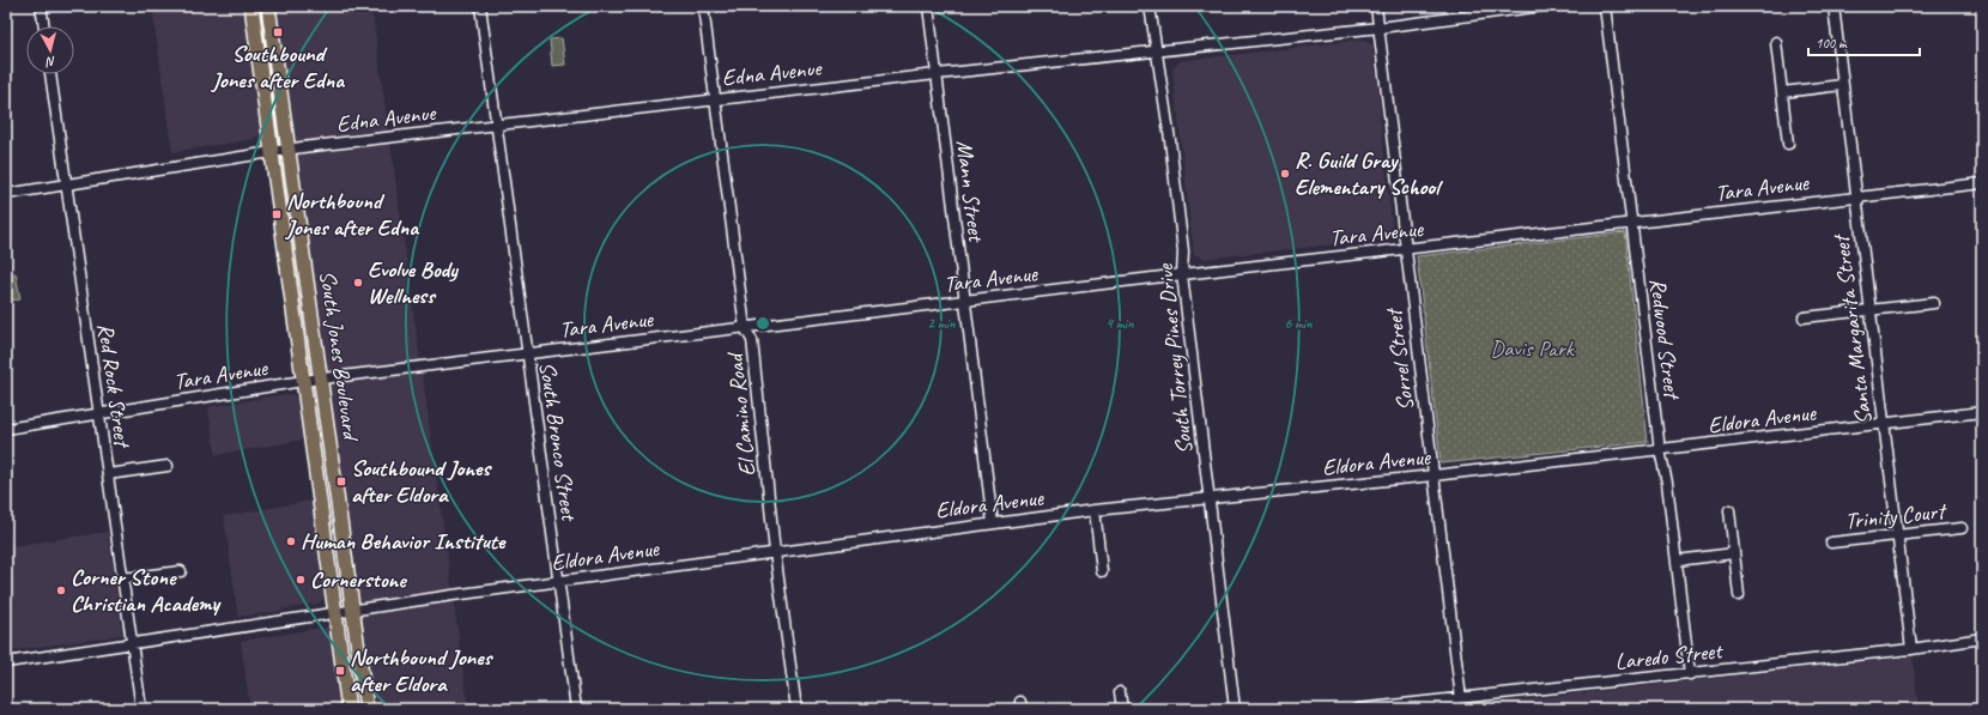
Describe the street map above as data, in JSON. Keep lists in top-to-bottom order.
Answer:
{
  "streets": {
    "main road": ["South Jones Boulevard"],
    "street": [
      "Edna Avenue",
      "Tara Avenue",
      "Mann Street",
      "Santa Margarita Street",
      "Redwood Street",
      "South Torrey Pines Drive",
      "Sorrel Street",
      "Red Rock Street",
      "El Camino Road",
      "Eldora Avenue",
      "South Bronco Street",
      "Trinity Court",
      "Laredo Street"
    ]
  },
  "crossings": [
    ["Edna Avenue", "Mann Street"],
    ["Edna Avenue", "South Jones Boulevard"],
    ["Edna Avenue", "South Torrey Pines Drive"],
    ["Edna Avenue", "Sorrel Street"],
    ["Edna Avenue", "Red Rock Street"],
    ["Edna Avenue", "El Camino Road"],
    ["Edna Avenue", "South Bronco Street"],
    ["Tara Avenue", "Mann Street"],
    ["Tara Avenue", "Santa Margarita Street"],
    ["Tara Avenue", "Redwood Street"],
    ["Tara Avenue", "South Jones Boulevard"],
    ["Tara Avenue", "South Torrey Pines Drive"],
    ["Tara Avenue", "Sorrel Street"],
    ["Tara Avenue", "Red Rock Street"],
    ["Tara Avenue", "El Camino Road"],
    ["Tara Avenue", "South Bronco Street"],
    ["Mann Street", "Eldora Avenue"],
    ["Santa Margarita Street", "Eldora Avenue"],
    ["Santa Margarita Street", "Trinity Court"],
    ["Santa Margarita Street", "Laredo Street"],
    ["Redwood Street", "Eldora Avenue"],
    ["Redwood Street", "Laredo Street"],
    ["South Jones Boulevard", "Eldora Avenue"],
    ["South Torrey Pines Drive", "Eldora Avenue"],
    ["Sorrel Street", "Eldora Avenue"],
    ["Sorrel Street", "Laredo Street"],
    ["Red Rock Street", "Eldora Avenue"],
    ["El Camino Road", "Eldora Avenue"],
    ["Eldora Avenue", "South Bronco Street"]
  ],
  "parks": ["Davis Park"],
  "places": {
    "transit": [
      "Southbound Jones after Edna",
      "Northbound Jones after Edna",
      "Southbound Jones after Eldora",
      "Northbound Jones after Eldora"
    ],
    "other": [
      "R. Guild Gray Elementary School",
      "Evolve Body Wellness",
      "Human Behavior Institute",
      "Cornerstone",
      "Corner Stone Christian Academy"
    ]
  },
  "scale_bar": "100 m",
  "north": "bottom",
  "rings": ["2 min", "4 min", "6 min"]
}
